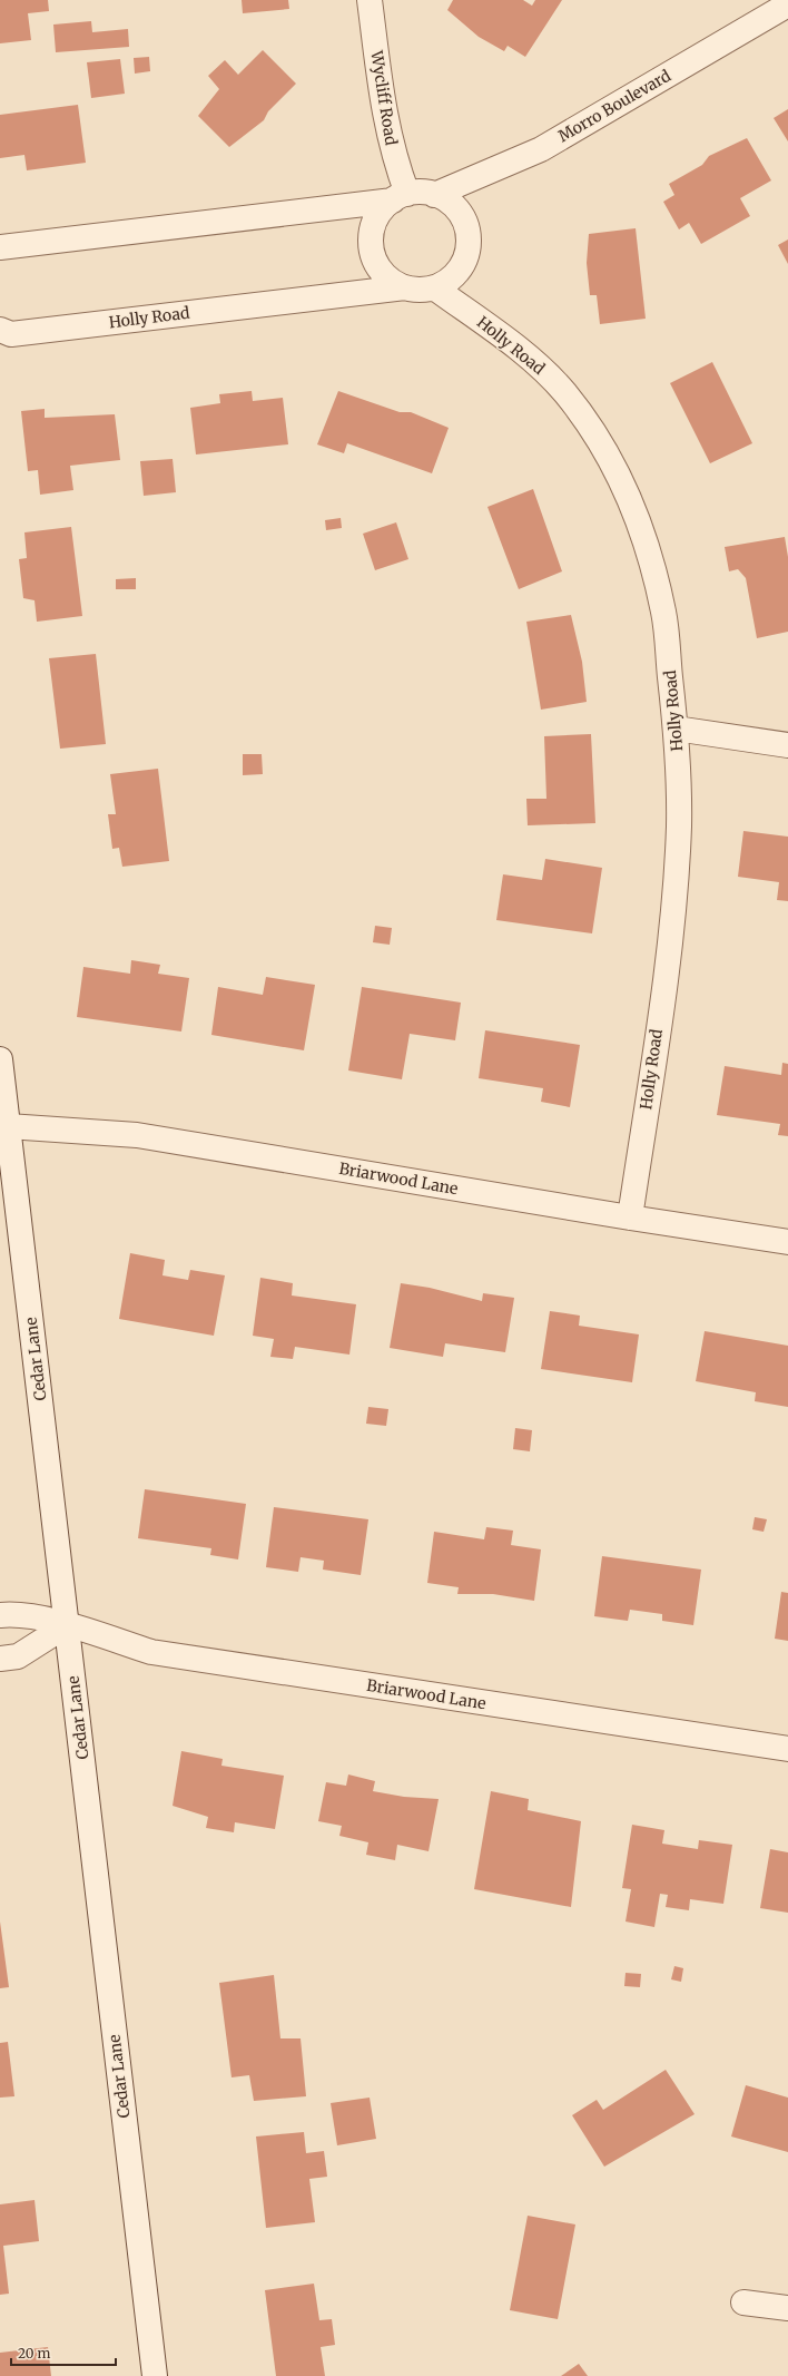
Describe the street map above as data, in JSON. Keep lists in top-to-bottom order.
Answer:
{
  "streets": {
    "street": [
      "Wycliff Road",
      "Morro Boulevard",
      "Holly Road",
      "Briarwood Lane",
      "Cedar Lane"
    ]
  },
  "crossings": [
    ["Wycliff Road", "Morro Boulevard"],
    ["Wycliff Road", "Holly Road"],
    ["Morro Boulevard", "Holly Road"],
    ["Holly Road", "Briarwood Lane"],
    ["Briarwood Lane", "Cedar Lane"]
  ],
  "scale_bar": "20 m"
}
